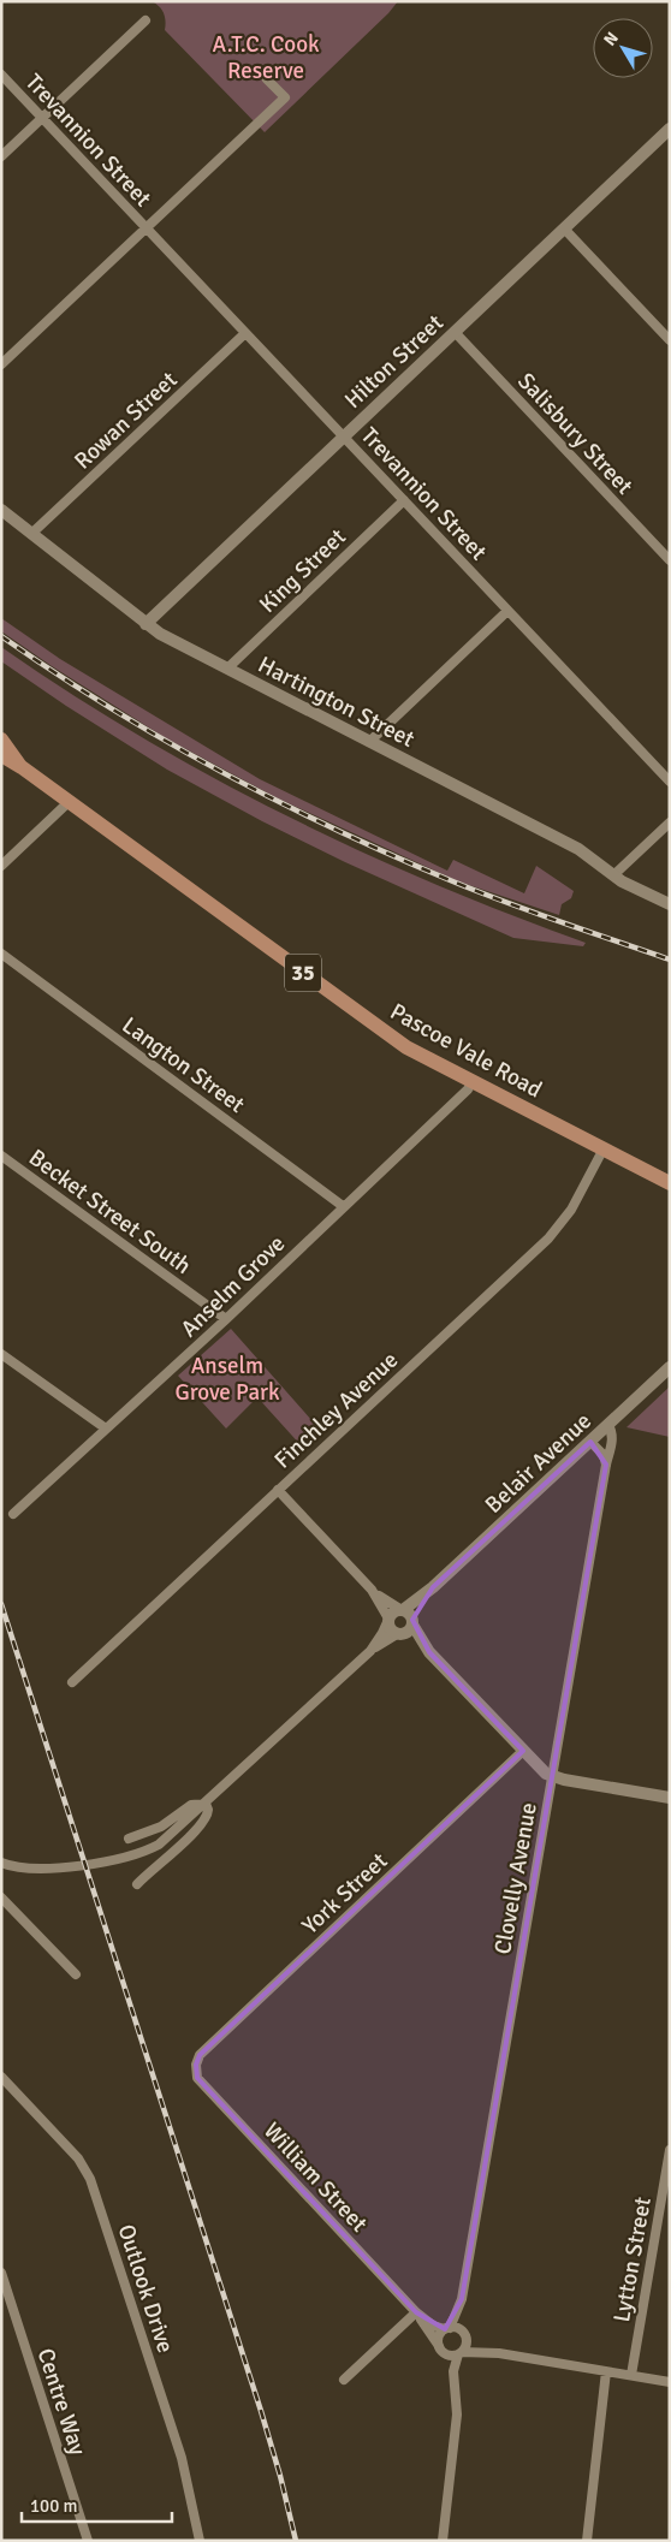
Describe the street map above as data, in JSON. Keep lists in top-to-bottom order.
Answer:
{
  "streets": {
    "main road": ["35", "Pascoe Vale Road"],
    "street": [
      "Trevannion Street",
      "Hilton Street",
      "Rowan Street",
      "Salisbury Street",
      "King Street",
      "Hartington Street",
      "Langton Street",
      "Becket Street South",
      "Anselm Grove",
      "Finchley Avenue",
      "Belair Avenue",
      "Clovelly Avenue",
      "York Street",
      "William Street",
      "Lytton Street",
      "Outlook Drive",
      "Centre Way"
    ]
  },
  "crossings": [
    ["Trevannion Street", "Hilton Street"],
    ["Trevannion Street", "Rowan Street"],
    ["Trevannion Street", "King Street"],
    ["Hilton Street", "Salisbury Street"],
    ["Hilton Street", "Hartington Street"],
    ["Rowan Street", "Hartington Street"],
    ["King Street", "Hartington Street"],
    ["Pascoe Vale Road", "Anselm Grove"],
    ["Pascoe Vale Road", "Finchley Avenue"],
    ["Langton Street", "Anselm Grove"],
    ["Becket Street South", "Anselm Grove"],
    ["Belair Avenue", "Clovelly Avenue"],
    ["Clovelly Avenue", "William Street"],
    ["York Street", "William Street"]
  ],
  "parks": ["A.T.C. Cook Reserve", "Anselm Grove Park"],
  "scale_bar": "100 m",
  "north": "top left"
}
